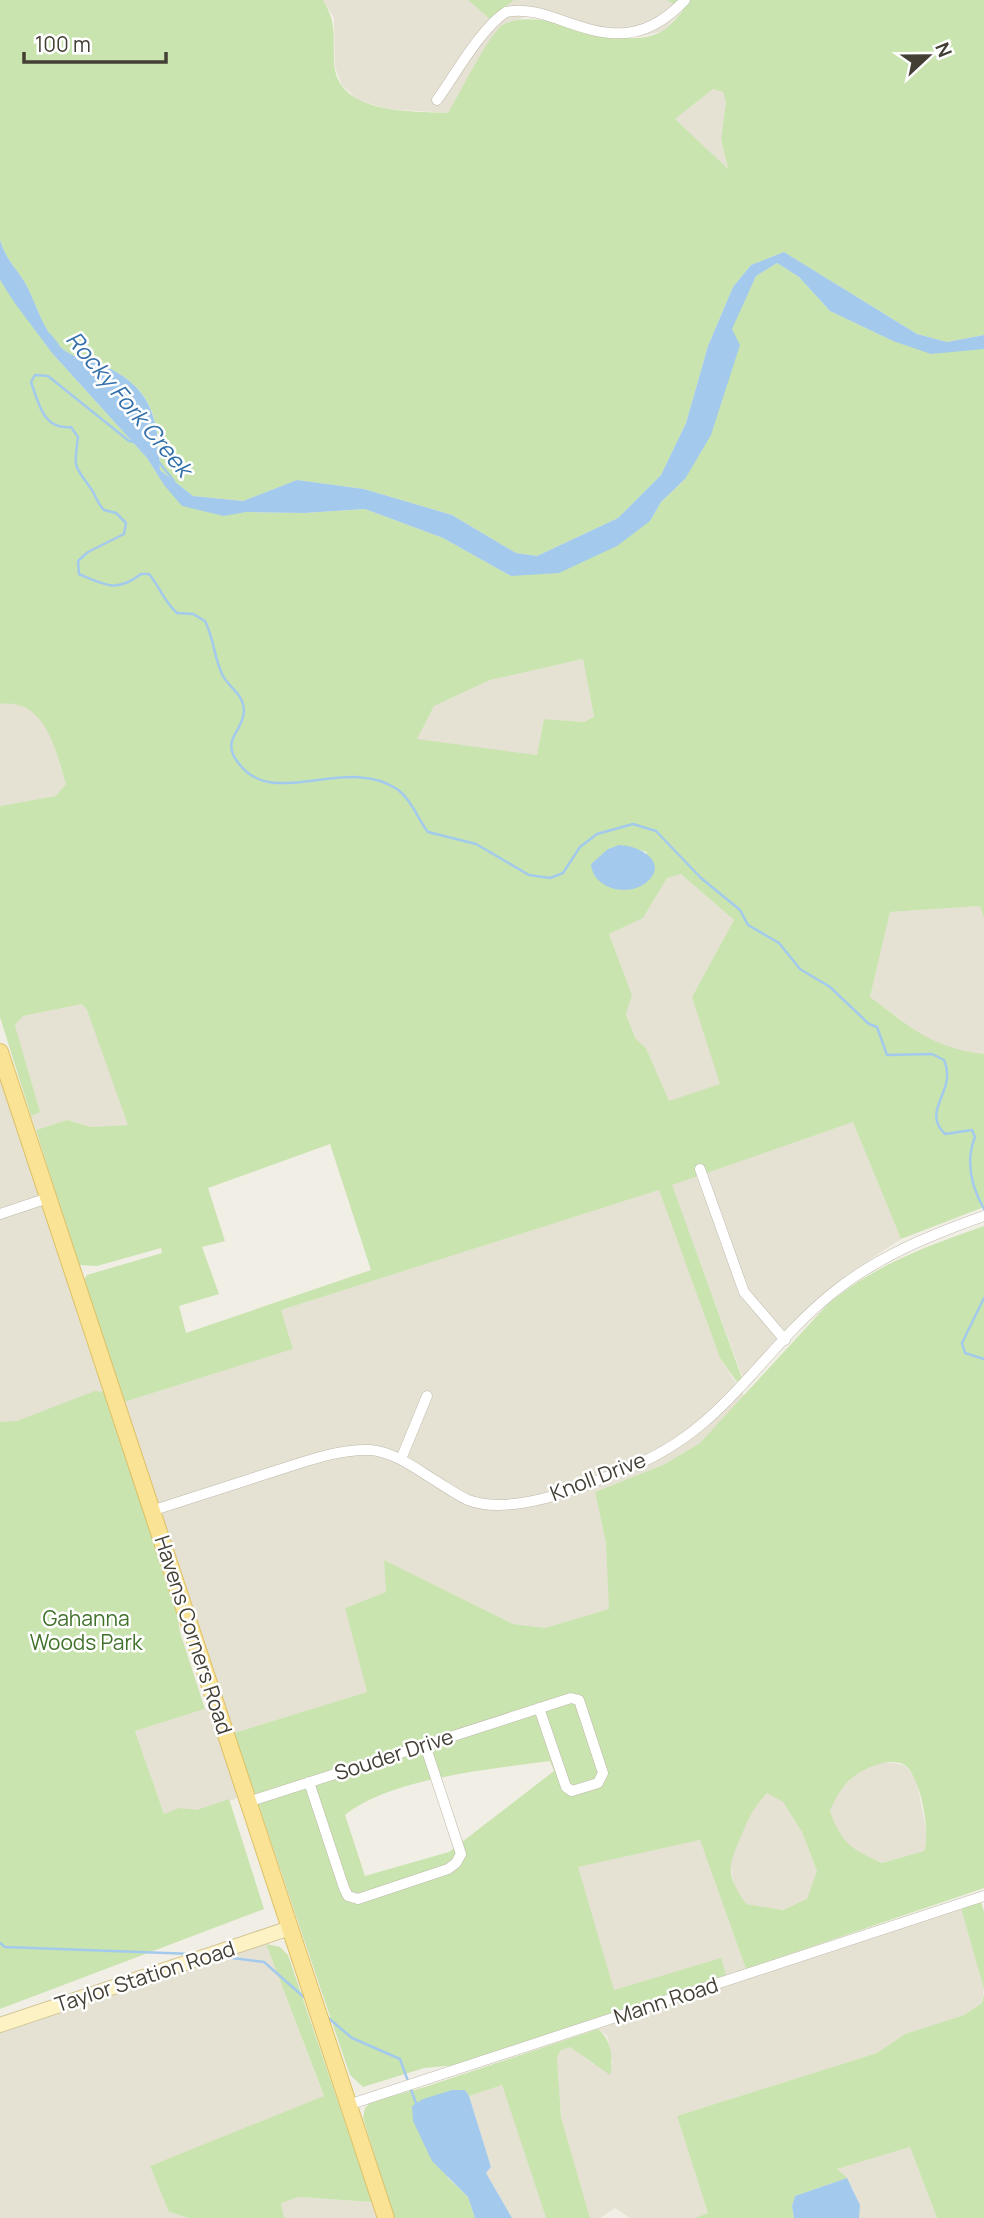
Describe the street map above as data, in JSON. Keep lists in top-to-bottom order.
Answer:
{
  "streets": {
    "main road": ["Havens Corners Road", "Taylor Station Road"],
    "street": ["Knoll Drive", "Souder Drive", "Mann Road"]
  },
  "crossings": [
    ["Knoll Drive", "Havens Corners Road"],
    ["Havens Corners Road", "Souder Drive"],
    ["Havens Corners Road", "Taylor Station Road"],
    ["Havens Corners Road", "Mann Road"]
  ],
  "water": ["Rocky Fork Creek"],
  "parks": ["Gahanna Woods Park"],
  "scale_bar": "100 m",
  "north": "right"
}
